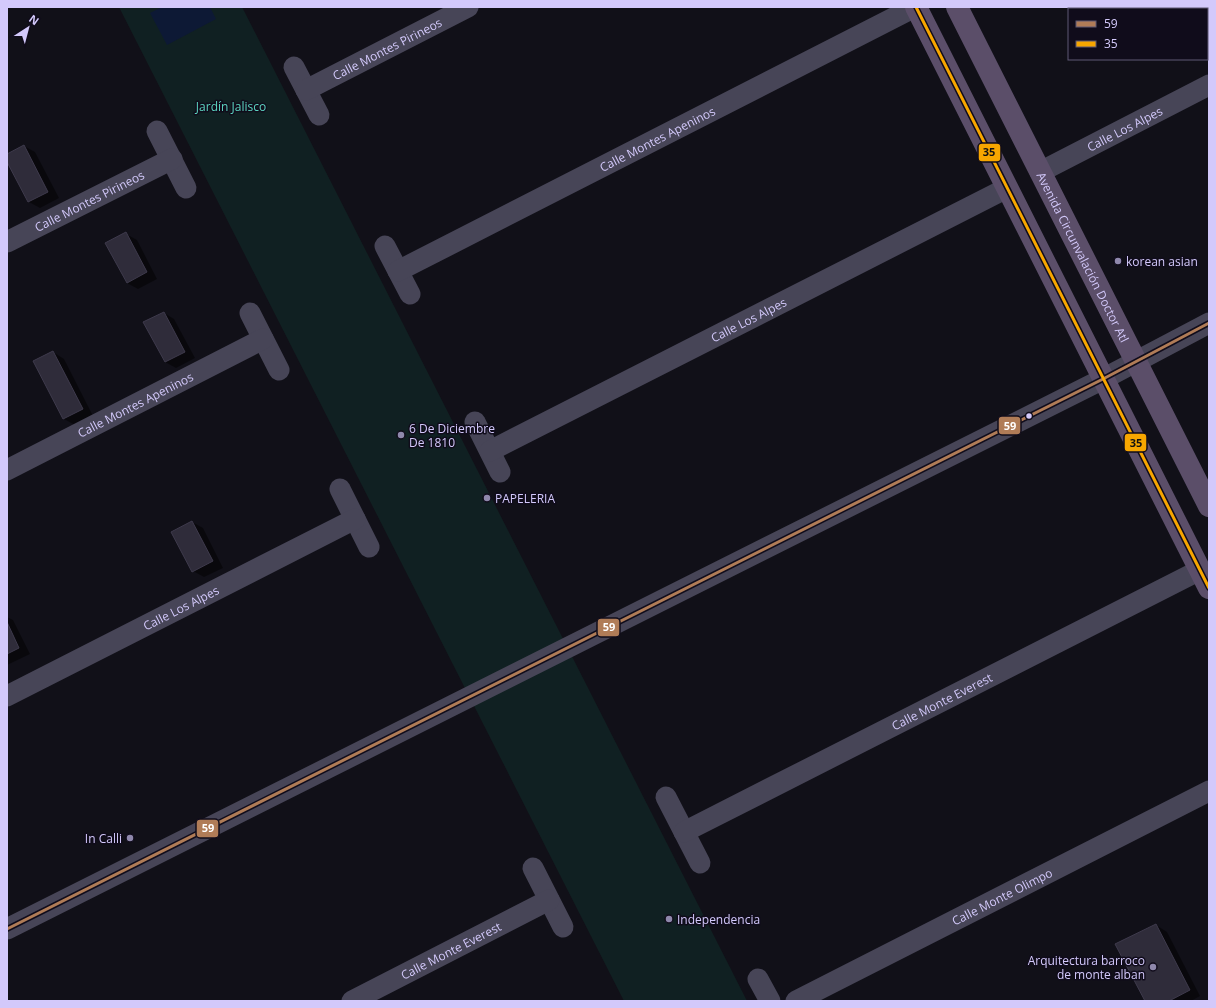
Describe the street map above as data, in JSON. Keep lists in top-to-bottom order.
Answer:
{
  "streets": {
    "main road": ["Avenida Circunvalación Doctor Atl"],
    "street": [
      "Calle Montes Pirineos",
      "Calle Los Alpes",
      "Calle Montes Apeninos",
      "Calle Monte Everest",
      "Calle Monte Olimpo"
    ]
  },
  "crossings": [
    ["Calle Los Alpes", "Avenida Circunvalación Doctor Atl"]
  ],
  "parks": ["Jardín Jalisco"],
  "places": [
    "korean asian",
    "6 De Diciembre De 1810",
    "PAPELERIA",
    "In Calli",
    "Independencia",
    "Arquitectura barroco de monte alban"
  ],
  "lines": ["transit line 35", "transit line 59"],
  "legend": ["59", "35"],
  "north": "top right"
}
